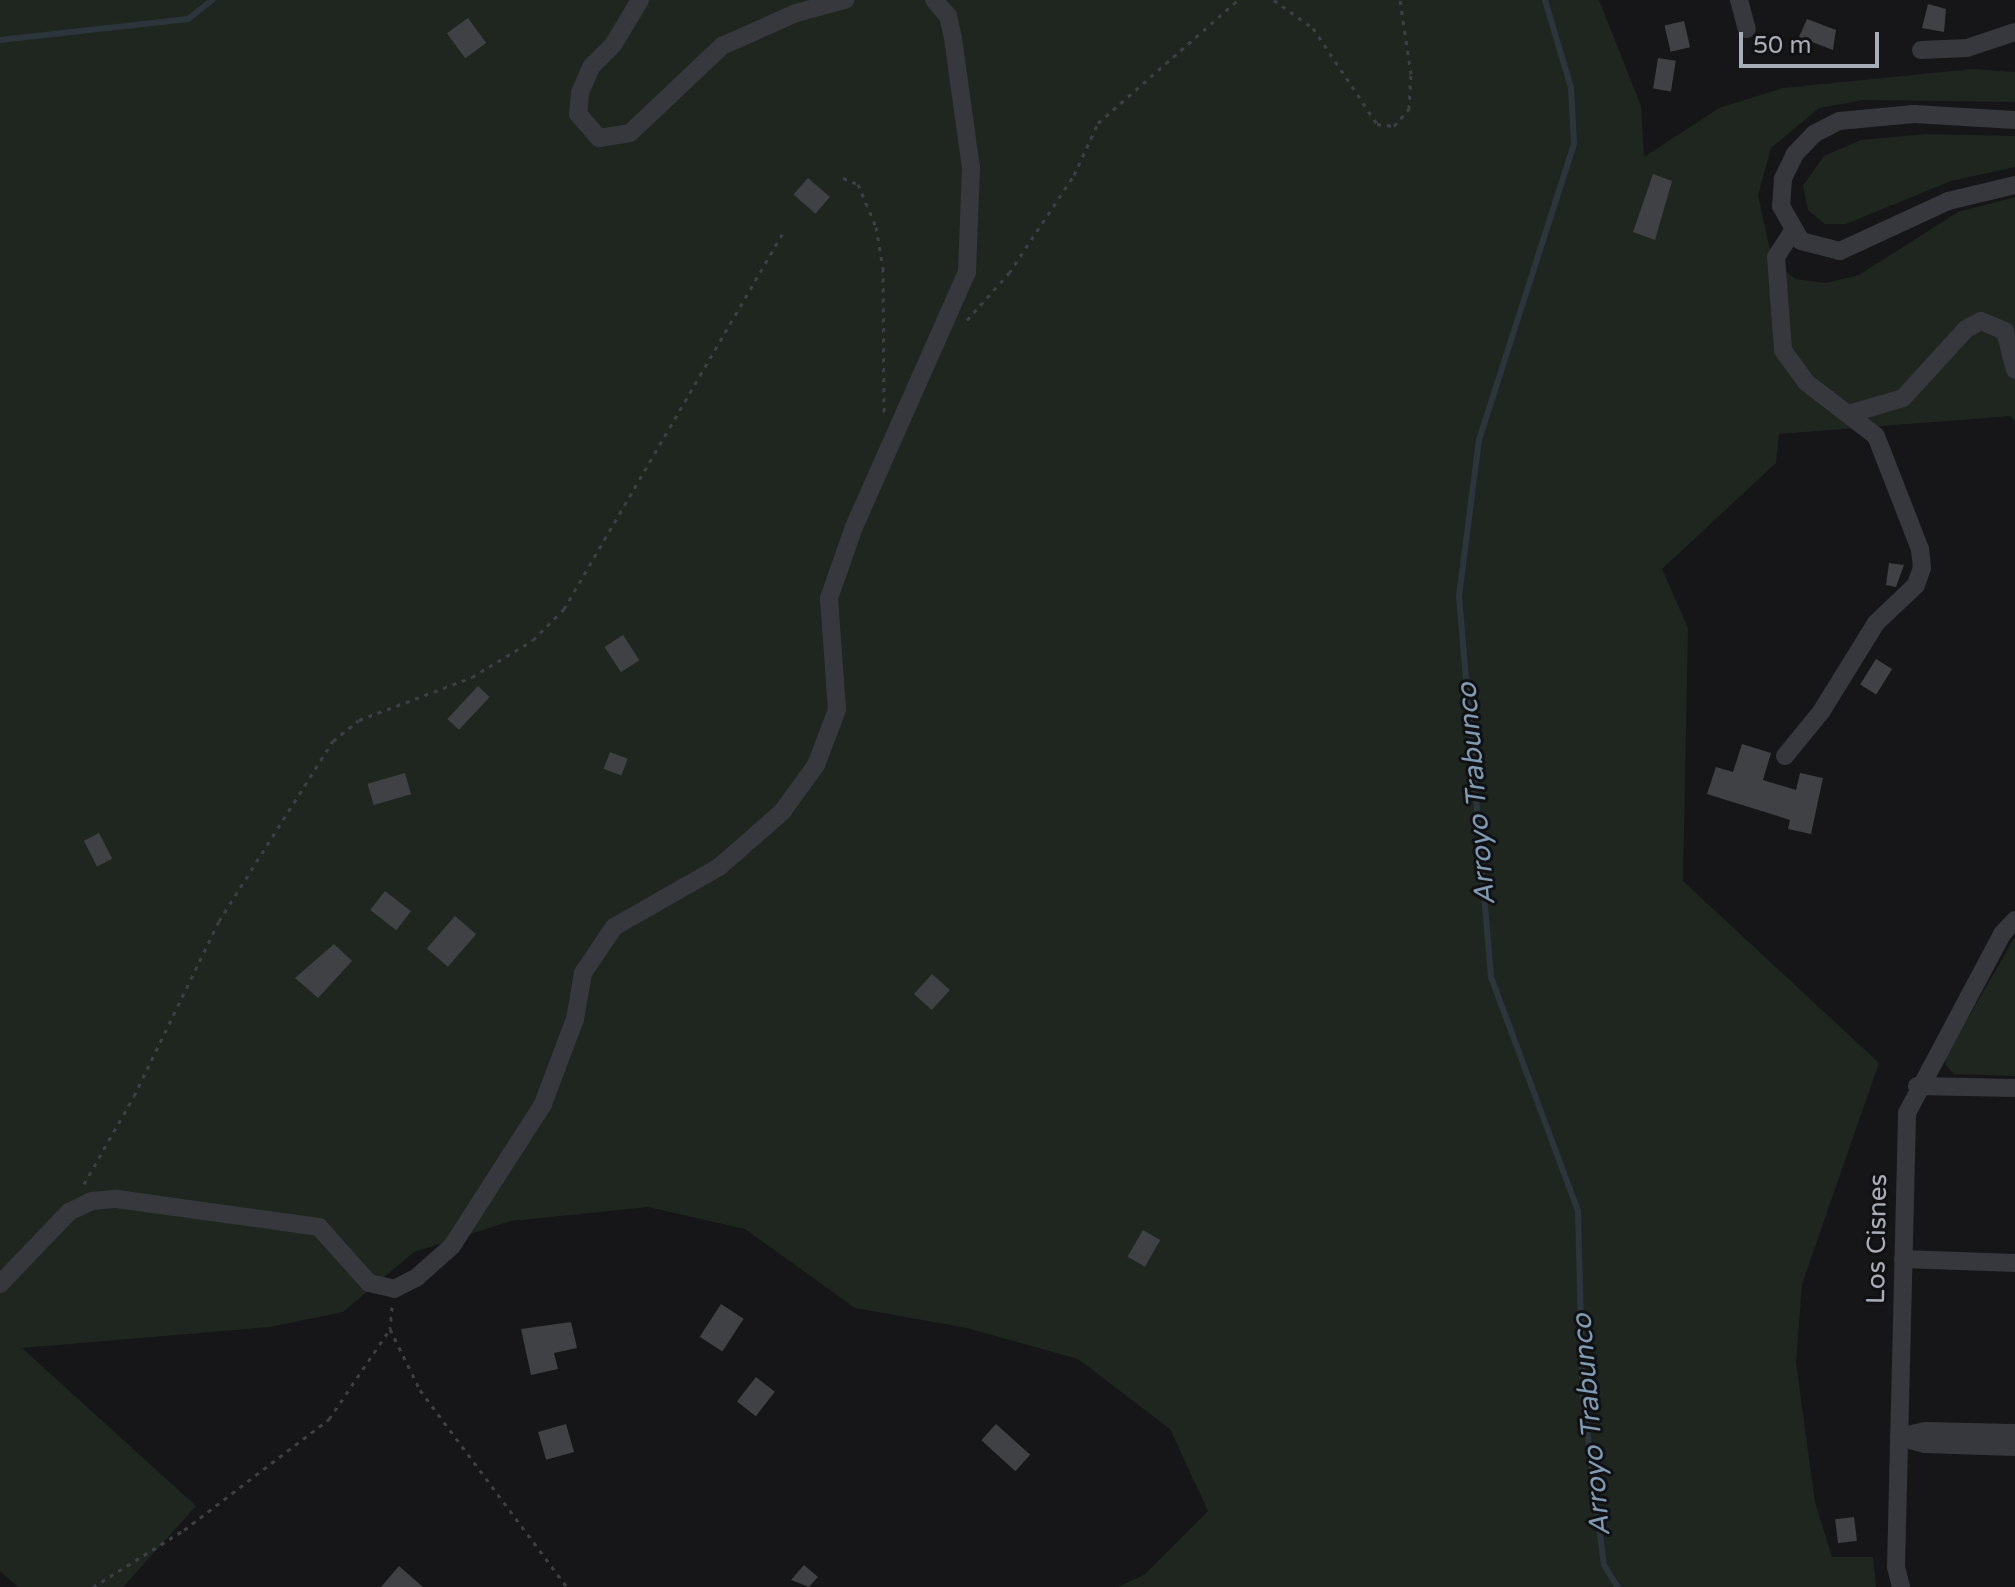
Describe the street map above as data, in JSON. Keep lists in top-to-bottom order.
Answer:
{
  "streets": {
    "street": ["Los Cisnes"]
  },
  "water": ["Arroyo Trabunco"],
  "scale_bar": "50 m"
}
